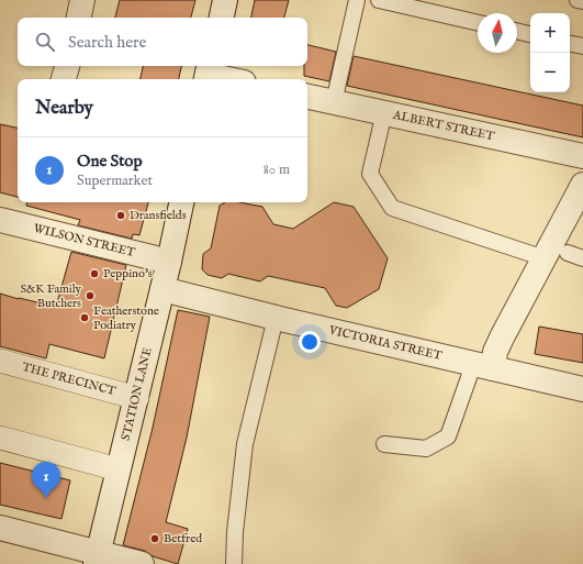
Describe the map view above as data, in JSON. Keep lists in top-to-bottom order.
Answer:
{
  "streets": {
    "street": [
      "ALBERT STREET",
      "WILSON STREET",
      "VICTORIA STREET",
      "THE PRECINCT",
      "STATION LANE"
    ]
  },
  "crossings": [
    ["WILSON STREET", "STATION LANE"],
    ["VICTORIA STREET", "STATION LANE"],
    ["THE PRECINCT", "STATION LANE"]
  ],
  "places": [
    "Dransfields",
    "Peppino's",
    "S&K Family Butchers",
    "Featherstone Podiatry",
    "Betfred"
  ],
  "north": "top",
  "page": {
    "map_buttons": ["+", "−"],
    "search": "Search here",
    "heading": "Nearby",
    "list": [
      {
        "mark": "1",
        "name": "One Stop",
        "note": "Supermarket",
        "value": "80 m"
      }
    ],
    "pins": "1"
  }
}
